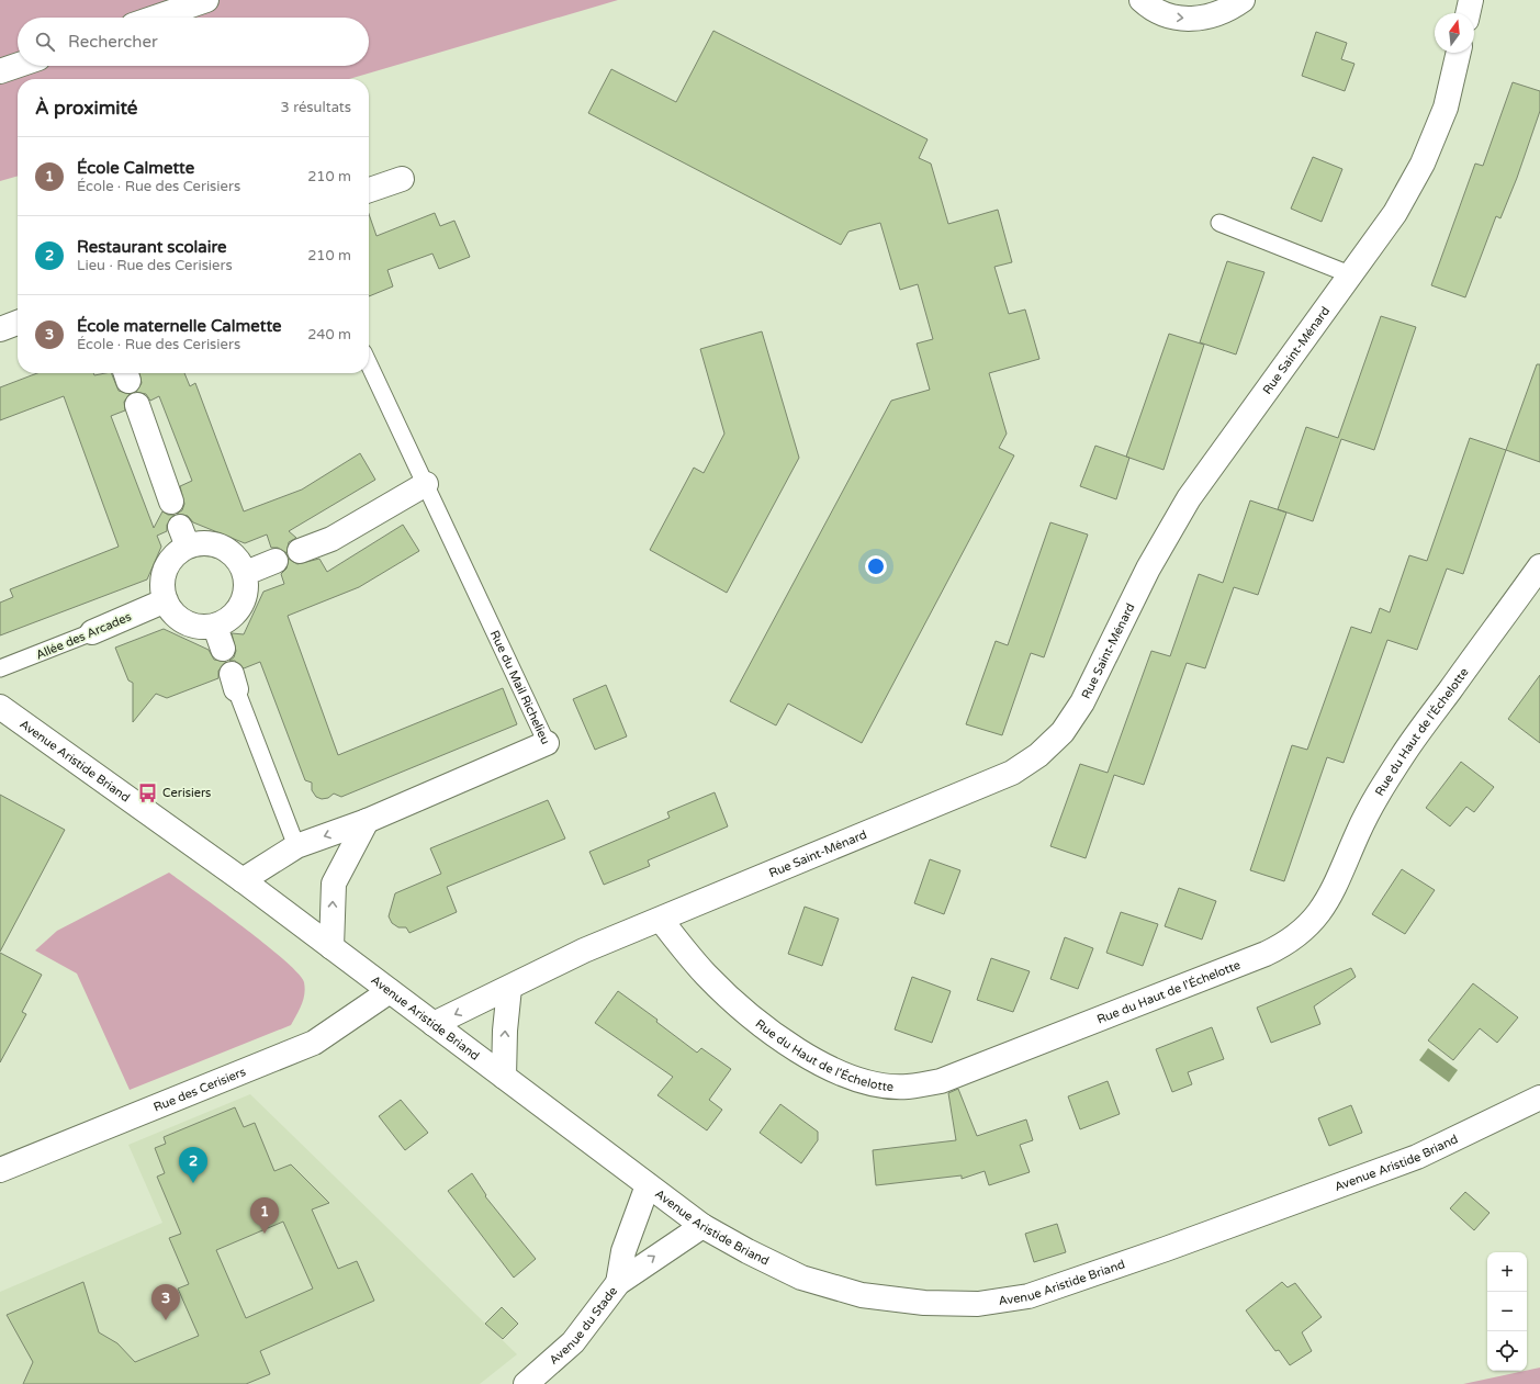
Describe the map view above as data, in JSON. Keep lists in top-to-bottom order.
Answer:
{
  "streets": {
    "street": [
      "Rue Saint-Ménard",
      "Allée des Arcades",
      "Rue du Mail Richelieu",
      "Rue du Haut de l'Échelotte",
      "Avenue Aristide Briand",
      "Rue des Cerisiers",
      "Avenue du Stade"
    ]
  },
  "crossings": [
    ["Rue Saint-Ménard", "Rue du Haut de l'Échelotte"],
    ["Rue Saint-Ménard", "Avenue Aristide Briand"],
    ["Rue du Mail Richelieu", "Avenue Aristide Briand"],
    ["Avenue Aristide Briand", "Rue des Cerisiers"],
    ["Avenue Aristide Briand", "Avenue du Stade"]
  ],
  "places": {
    "bus stop": ["Cerisiers"]
  },
  "north": "top",
  "page": {
    "search": "Rechercher",
    "heading": ["À proximité", "3 résultats"],
    "list": [
      {
        "mark": "1",
        "name": "École Calmette",
        "note": "École · Rue des Cerisiers",
        "value": "210 m"
      },
      {
        "mark": "2",
        "name": "Restaurant scolaire",
        "note": "Lieu · Rue des Cerisiers",
        "value": "210 m"
      },
      {
        "mark": "3",
        "name": "École maternelle Calmette",
        "note": "École · Rue des Cerisiers",
        "value": "240 m"
      }
    ],
    "pins": ["2", "1", "3"],
    "map_buttons": ["+", "−"]
  }
}
